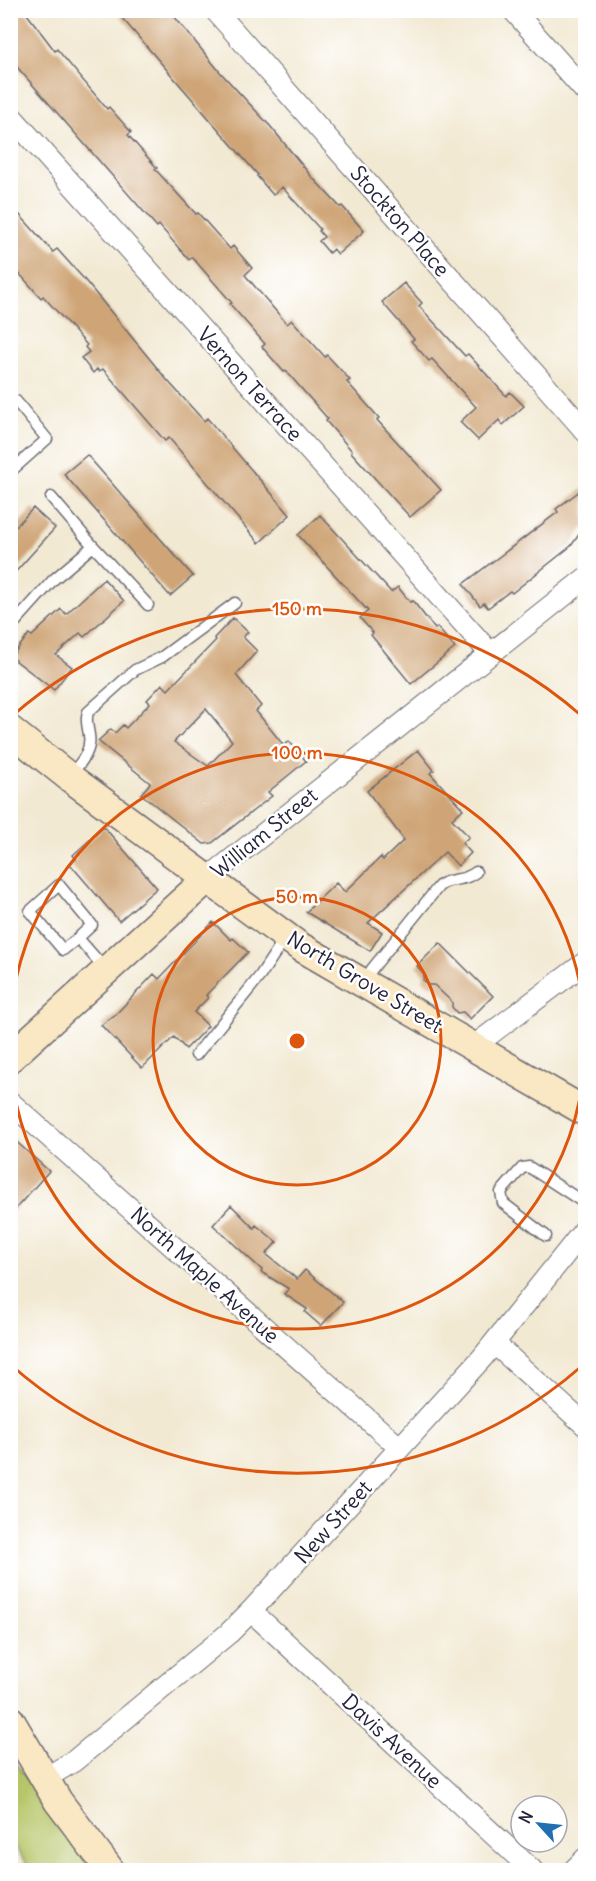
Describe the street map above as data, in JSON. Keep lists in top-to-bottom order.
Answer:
{
  "streets": {
    "main road": ["William Street", "North Grove Street"],
    "street": [
      "Stockton Place",
      "Vernon Terrace",
      "North Maple Avenue",
      "New Street",
      "Davis Avenue"
    ]
  },
  "crossings": [
    ["Vernon Terrace", "William Street"],
    ["William Street", "North Grove Street"],
    ["North Maple Avenue", "New Street"],
    ["New Street", "Davis Avenue"]
  ],
  "north": "top left",
  "rings": ["150 m", "100 m", "50 m"]
}
